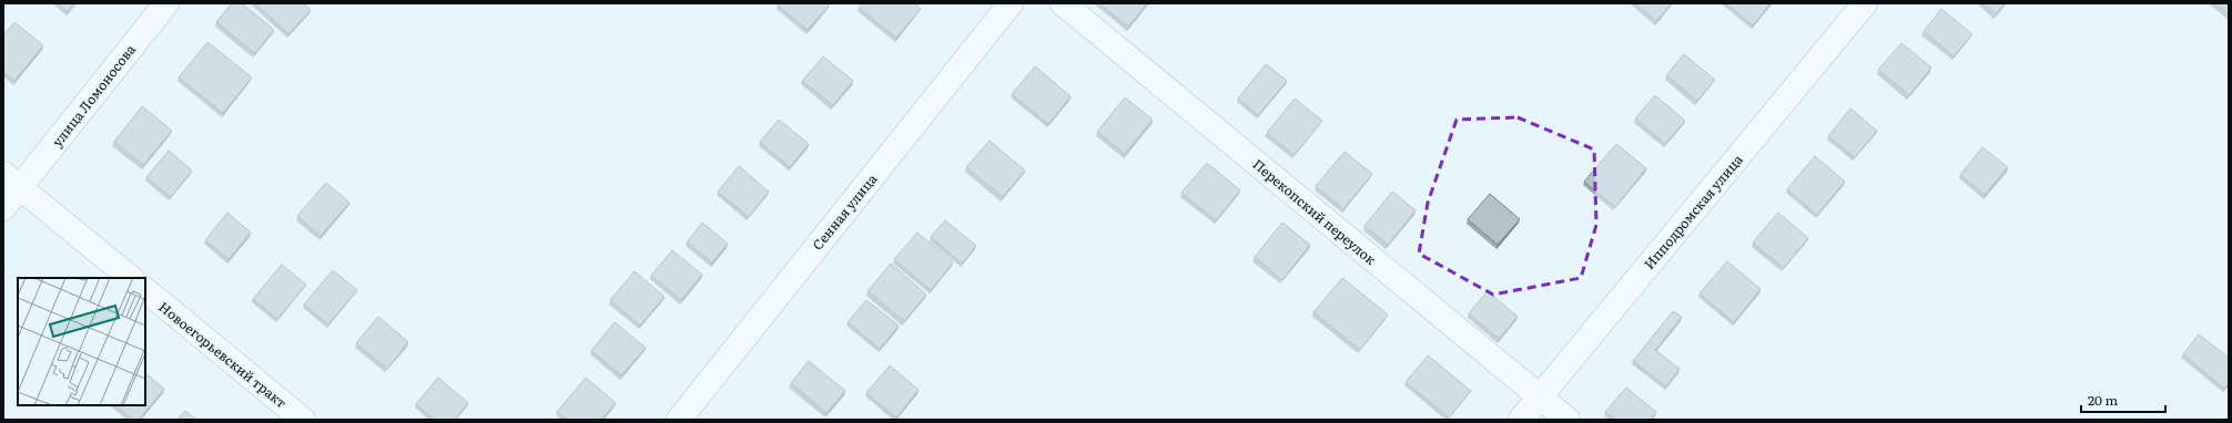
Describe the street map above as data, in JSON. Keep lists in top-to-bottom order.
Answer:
{
  "streets": {
    "street": [
      "улица Ломоносова",
      "Сенная улица",
      "Перекопский переулок",
      "Ипподромская улица",
      "Новоегорьевский тракт"
    ]
  },
  "crossings": [
    ["Перекопский переулок", "Ипподромская улица"]
  ],
  "scale_bar": "20 m"
}
